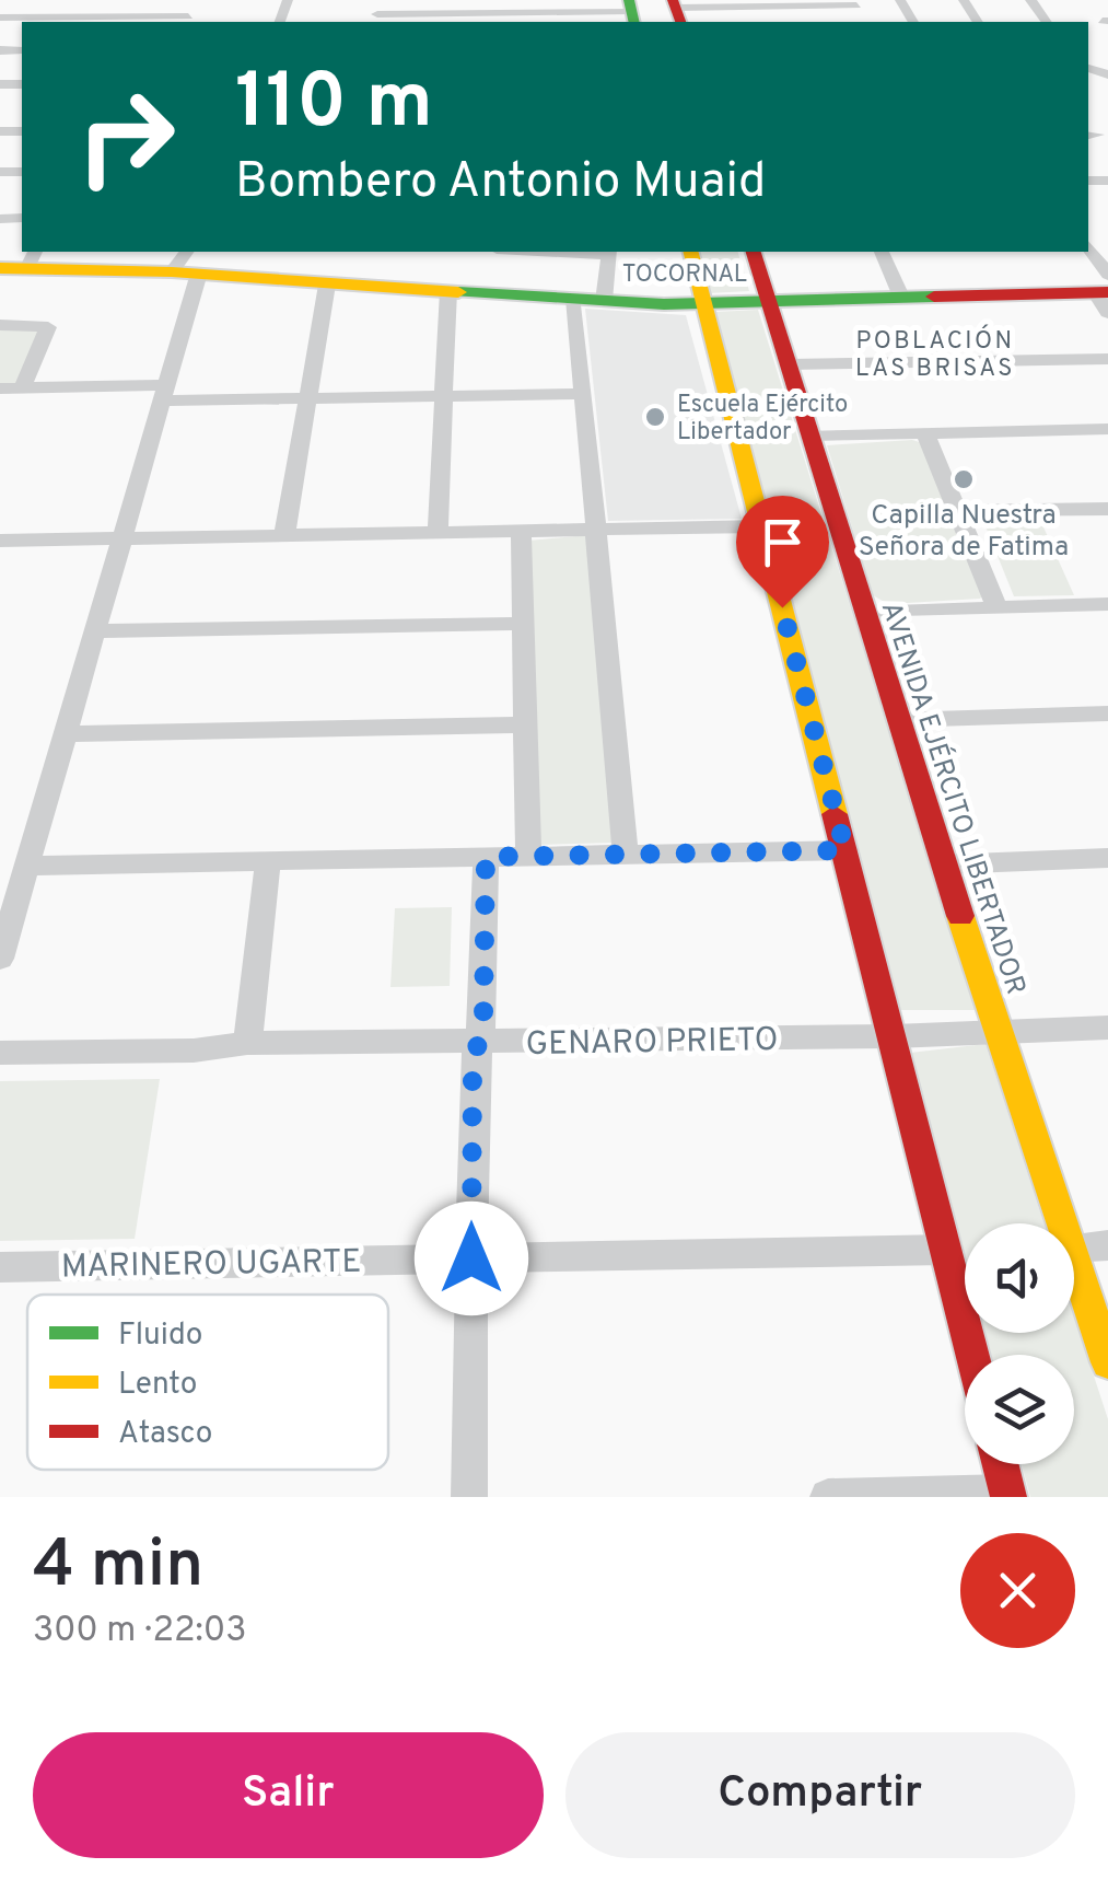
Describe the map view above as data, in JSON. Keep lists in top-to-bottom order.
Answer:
{
  "streets": {
    "main road": ["TOCORNAL", "AVENIDA EJÉRCITO LIBERTADOR"],
    "street": ["GENARO PRIETO", "MARINERO UGARTE"]
  },
  "crossings": [
    ["TOCORNAL", "AVENIDA EJÉRCITO LIBERTADOR"],
    ["AVENIDA EJÉRCITO LIBERTADOR", "GENARO PRIETO"]
  ],
  "districts": ["POBLACIÓN LAS BRISAS"],
  "places": ["Escuela Ejército Libertador", "Capilla Nuestra Señora de Fatima"],
  "legend": ["Fluido", "Lento", "Atasco"],
  "page": {
    "turn": ["110 m", "Bombero Antonio Muaid"],
    "heading": ["4 min", "300 m · 22:03"],
    "buttons": ["Salir", "Compartir"]
  }
}
